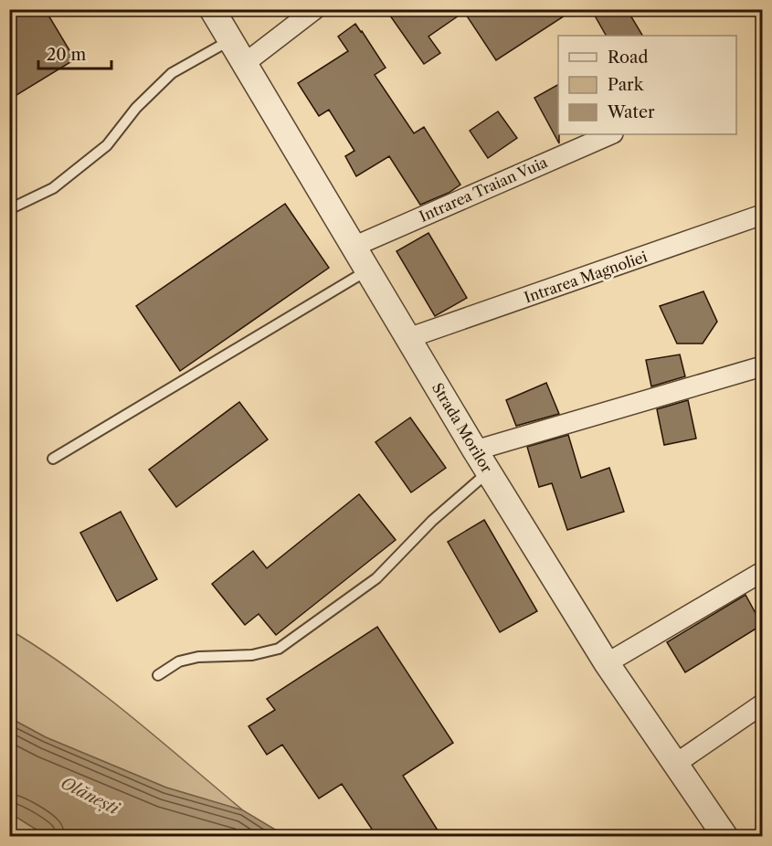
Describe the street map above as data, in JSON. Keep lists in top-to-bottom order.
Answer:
{
  "streets": {
    "street": ["Intrarea Traian Vuia", "Intrarea Magnoliei", "Strada Morilor"]
  },
  "crossings": [
    ["Intrarea Traian Vuia", "Strada Morilor"],
    ["Intrarea Magnoliei", "Strada Morilor"]
  ],
  "water": ["Olănești"],
  "legend": ["Road", "Park", "Water"],
  "scale_bar": "20 m"
}
